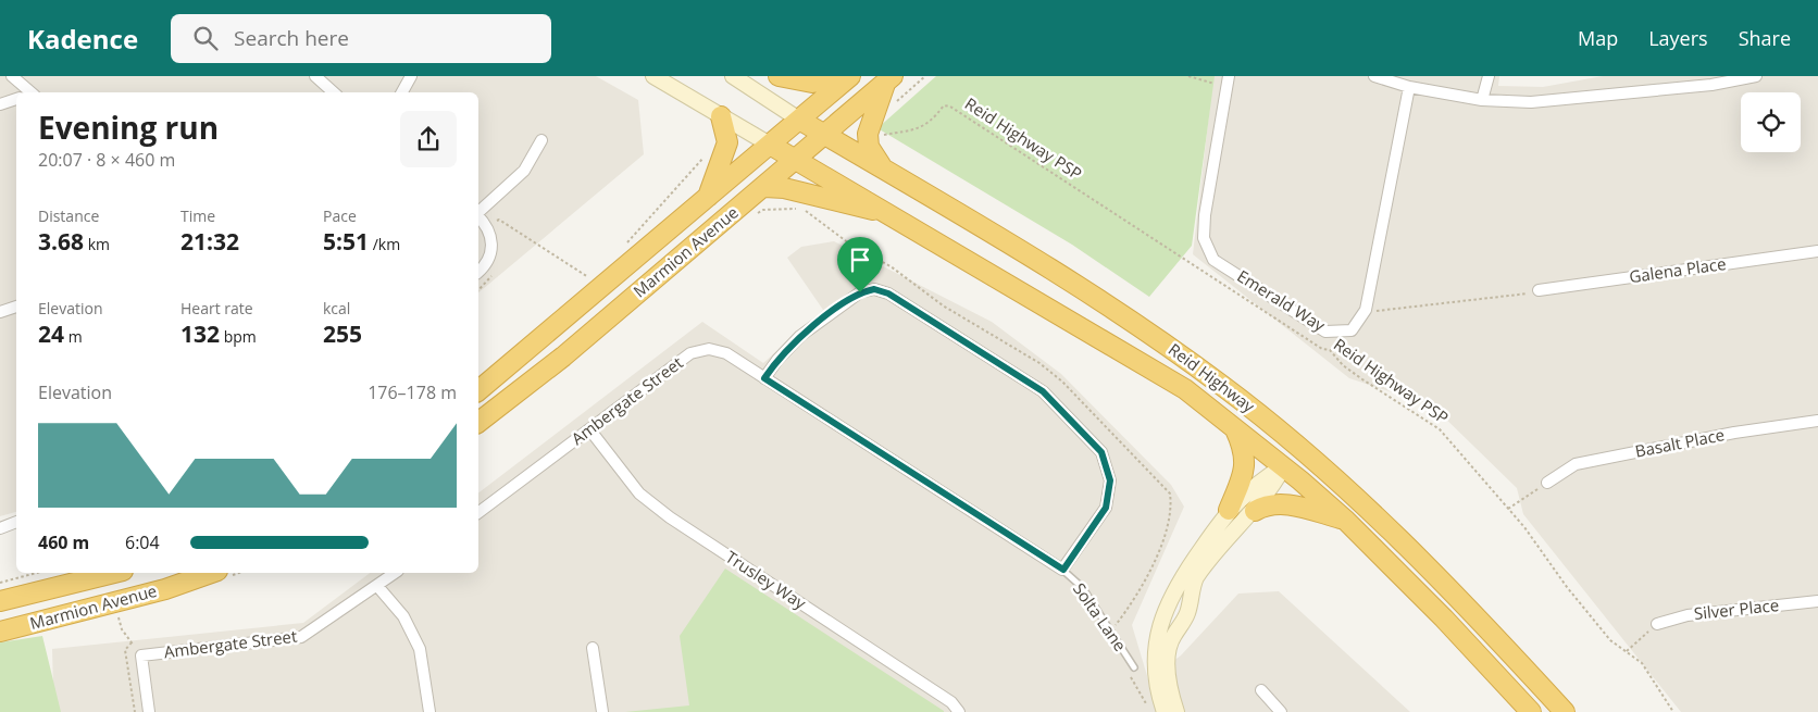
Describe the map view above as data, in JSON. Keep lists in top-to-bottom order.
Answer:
{
  "streets": {
    "highway": ["Marmion Avenue", "Reid Highway"],
    "street": [
      "Galena Place",
      "Emerald Way",
      "Ambergate Street",
      "Basalt Place",
      "Trusley Way",
      "Silver Place"
    ],
    "lane": ["Solta Lane"],
    "path": ["Reid Highway PSP"]
  },
  "crossings": [
    ["Marmion Avenue", "Reid Highway"],
    ["Ambergate Street", "Trusley Way"],
    ["Ambergate Street", "Solta Lane"]
  ],
  "page": {
    "header": "Kadence",
    "search": "Search here",
    "nav": ["Map", "Layers", "Share"],
    "heading": ["Evening run", "20:07 · 8 × 460 m"],
    "stats": [
      ["Distance", "3.68 km"],
      ["Time", "21:32"],
      ["Pace", "5:51 /km"],
      ["Elevation", "24 m"],
      ["Heart rate", "132 bpm"],
      ["kcal", "255"]
    ],
    "chart": ["Elevation", "176–178 m"],
    "list": [
      {
        "name": "460 m",
        "note": "6:04"
      }
    ]
  }
}
